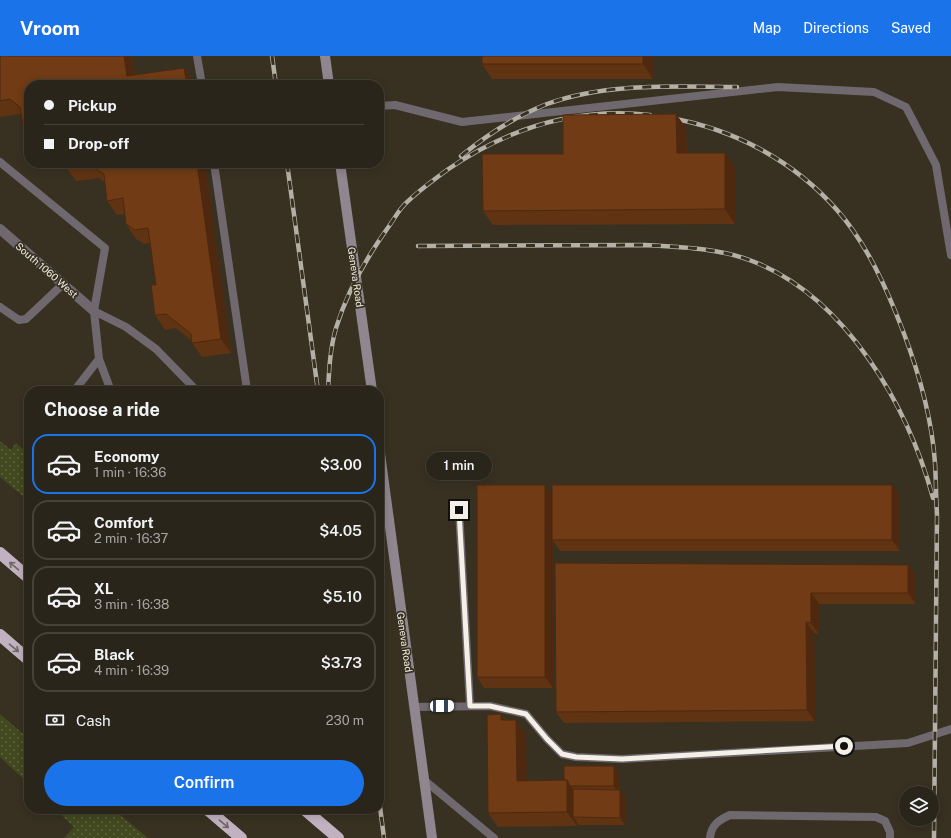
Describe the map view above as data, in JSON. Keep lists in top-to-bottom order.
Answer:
{
  "streets": {
    "main road": ["Geneva Road"],
    "street": ["South 1060 West"]
  },
  "page": {
    "header": "Vroom",
    "nav": ["Map", "Directions", "Saved"],
    "banner": ["Pickup", "Drop-off"],
    "heading": "Choose a ride",
    "list": [
      {
        "name": "Economy",
        "note": "1 min · 16:36",
        "value": "$3.00"
      },
      {
        "name": "Comfort",
        "note": "2 min · 16:37",
        "value": "$4.05"
      },
      {
        "name": "XL",
        "note": "3 min · 16:38",
        "value": "$5.10"
      },
      {
        "name": "Black",
        "note": "4 min · 16:39",
        "value": "$3.73"
      }
    ],
    "bubble": "1 min",
    "pay": ["Cash", "230 m"],
    "buttons": "Confirm"
  }
}
